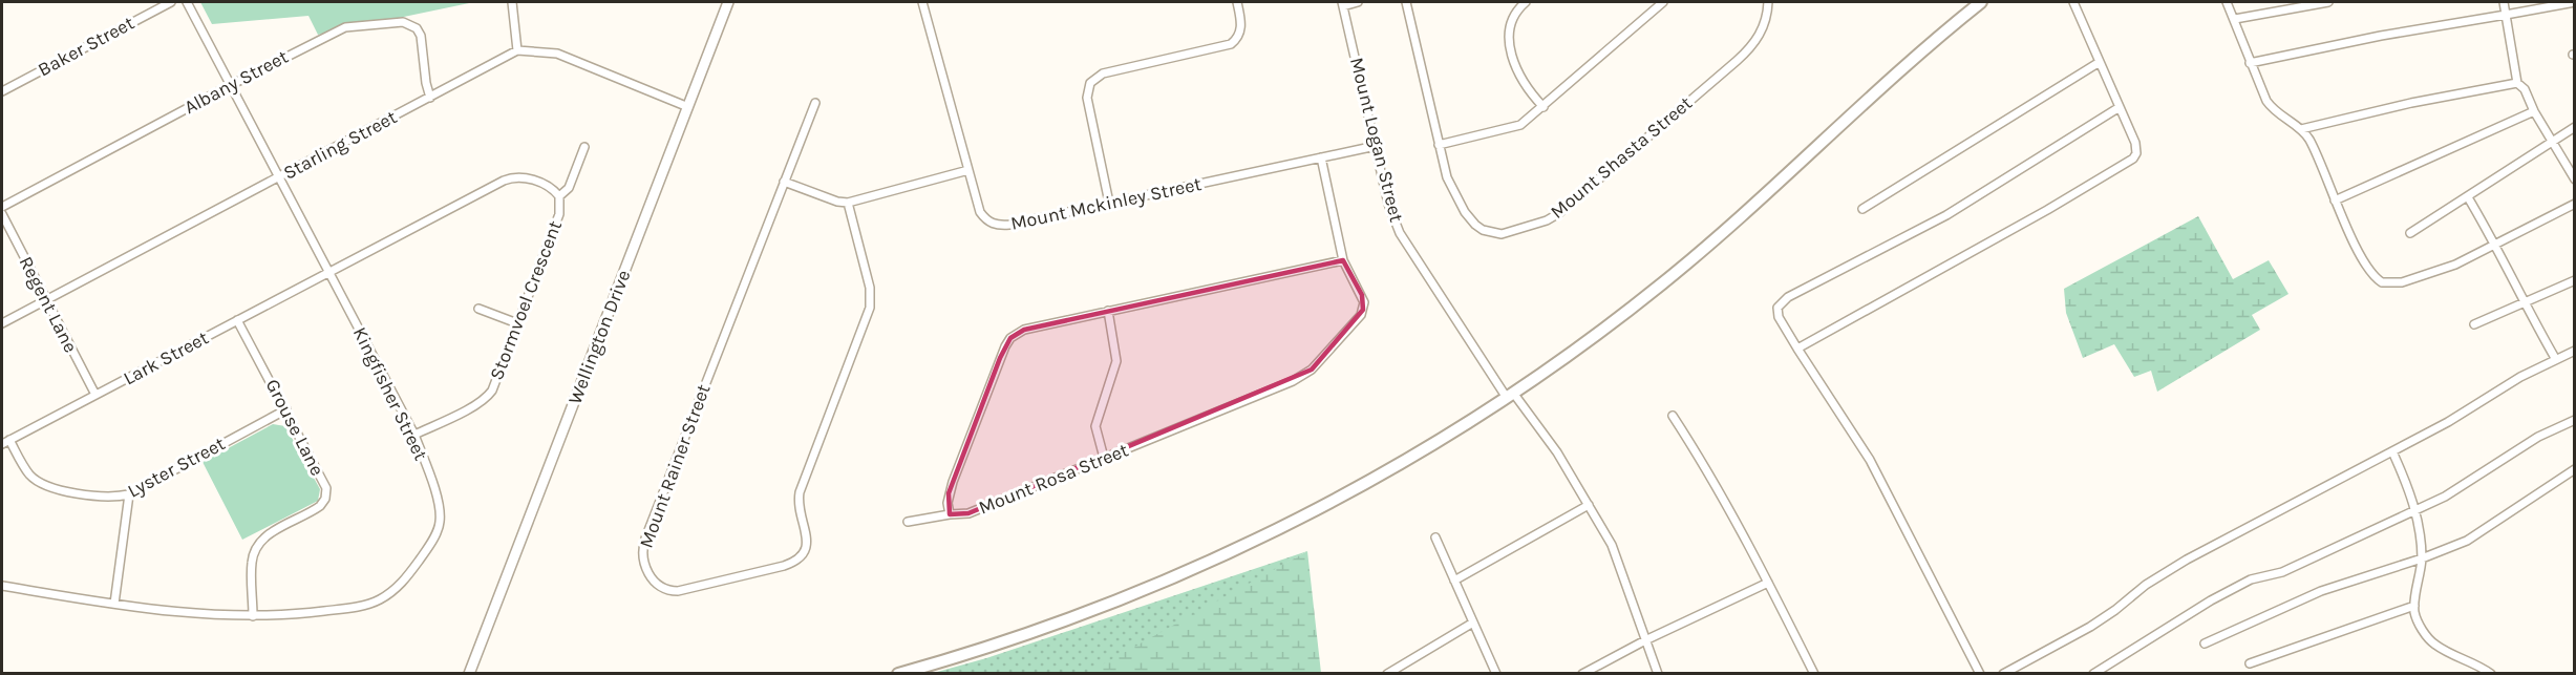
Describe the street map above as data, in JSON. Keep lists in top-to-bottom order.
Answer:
{
  "streets": {
    "street": [
      "Baker Street",
      "Albany Street",
      "Mount Logan Street",
      "Starling Street",
      "Mount Shasta Street",
      "Mount Mckinley Street",
      "Stormvoel Crescent",
      "Regent Lane",
      "Wellington Drive",
      "Lark Street",
      "Kingfisher Street",
      "Grouse Lane",
      "Mount Rainer Street",
      "Lyster Street",
      "Mount Rosa Street"
    ]
  },
  "crossings": [
    ["Albany Street", "Starling Street"],
    ["Albany Street", "Kingfisher Street"],
    ["Mount Logan Street", "Mount Mckinley Street"],
    ["Starling Street", "Regent Lane"],
    ["Starling Street", "Kingfisher Street"],
    ["Mount Mckinley Street", "Mount Rosa Street"],
    ["Stormvoel Crescent", "Lark Street"],
    ["Stormvoel Crescent", "Kingfisher Street"],
    ["Regent Lane", "Lark Street"],
    ["Lark Street", "Kingfisher Street"],
    ["Lark Street", "Grouse Lane"],
    ["Lark Street", "Lyster Street"],
    ["Kingfisher Street", "Grouse Lane"],
    ["Grouse Lane", "Lyster Street"]
  ]
}
